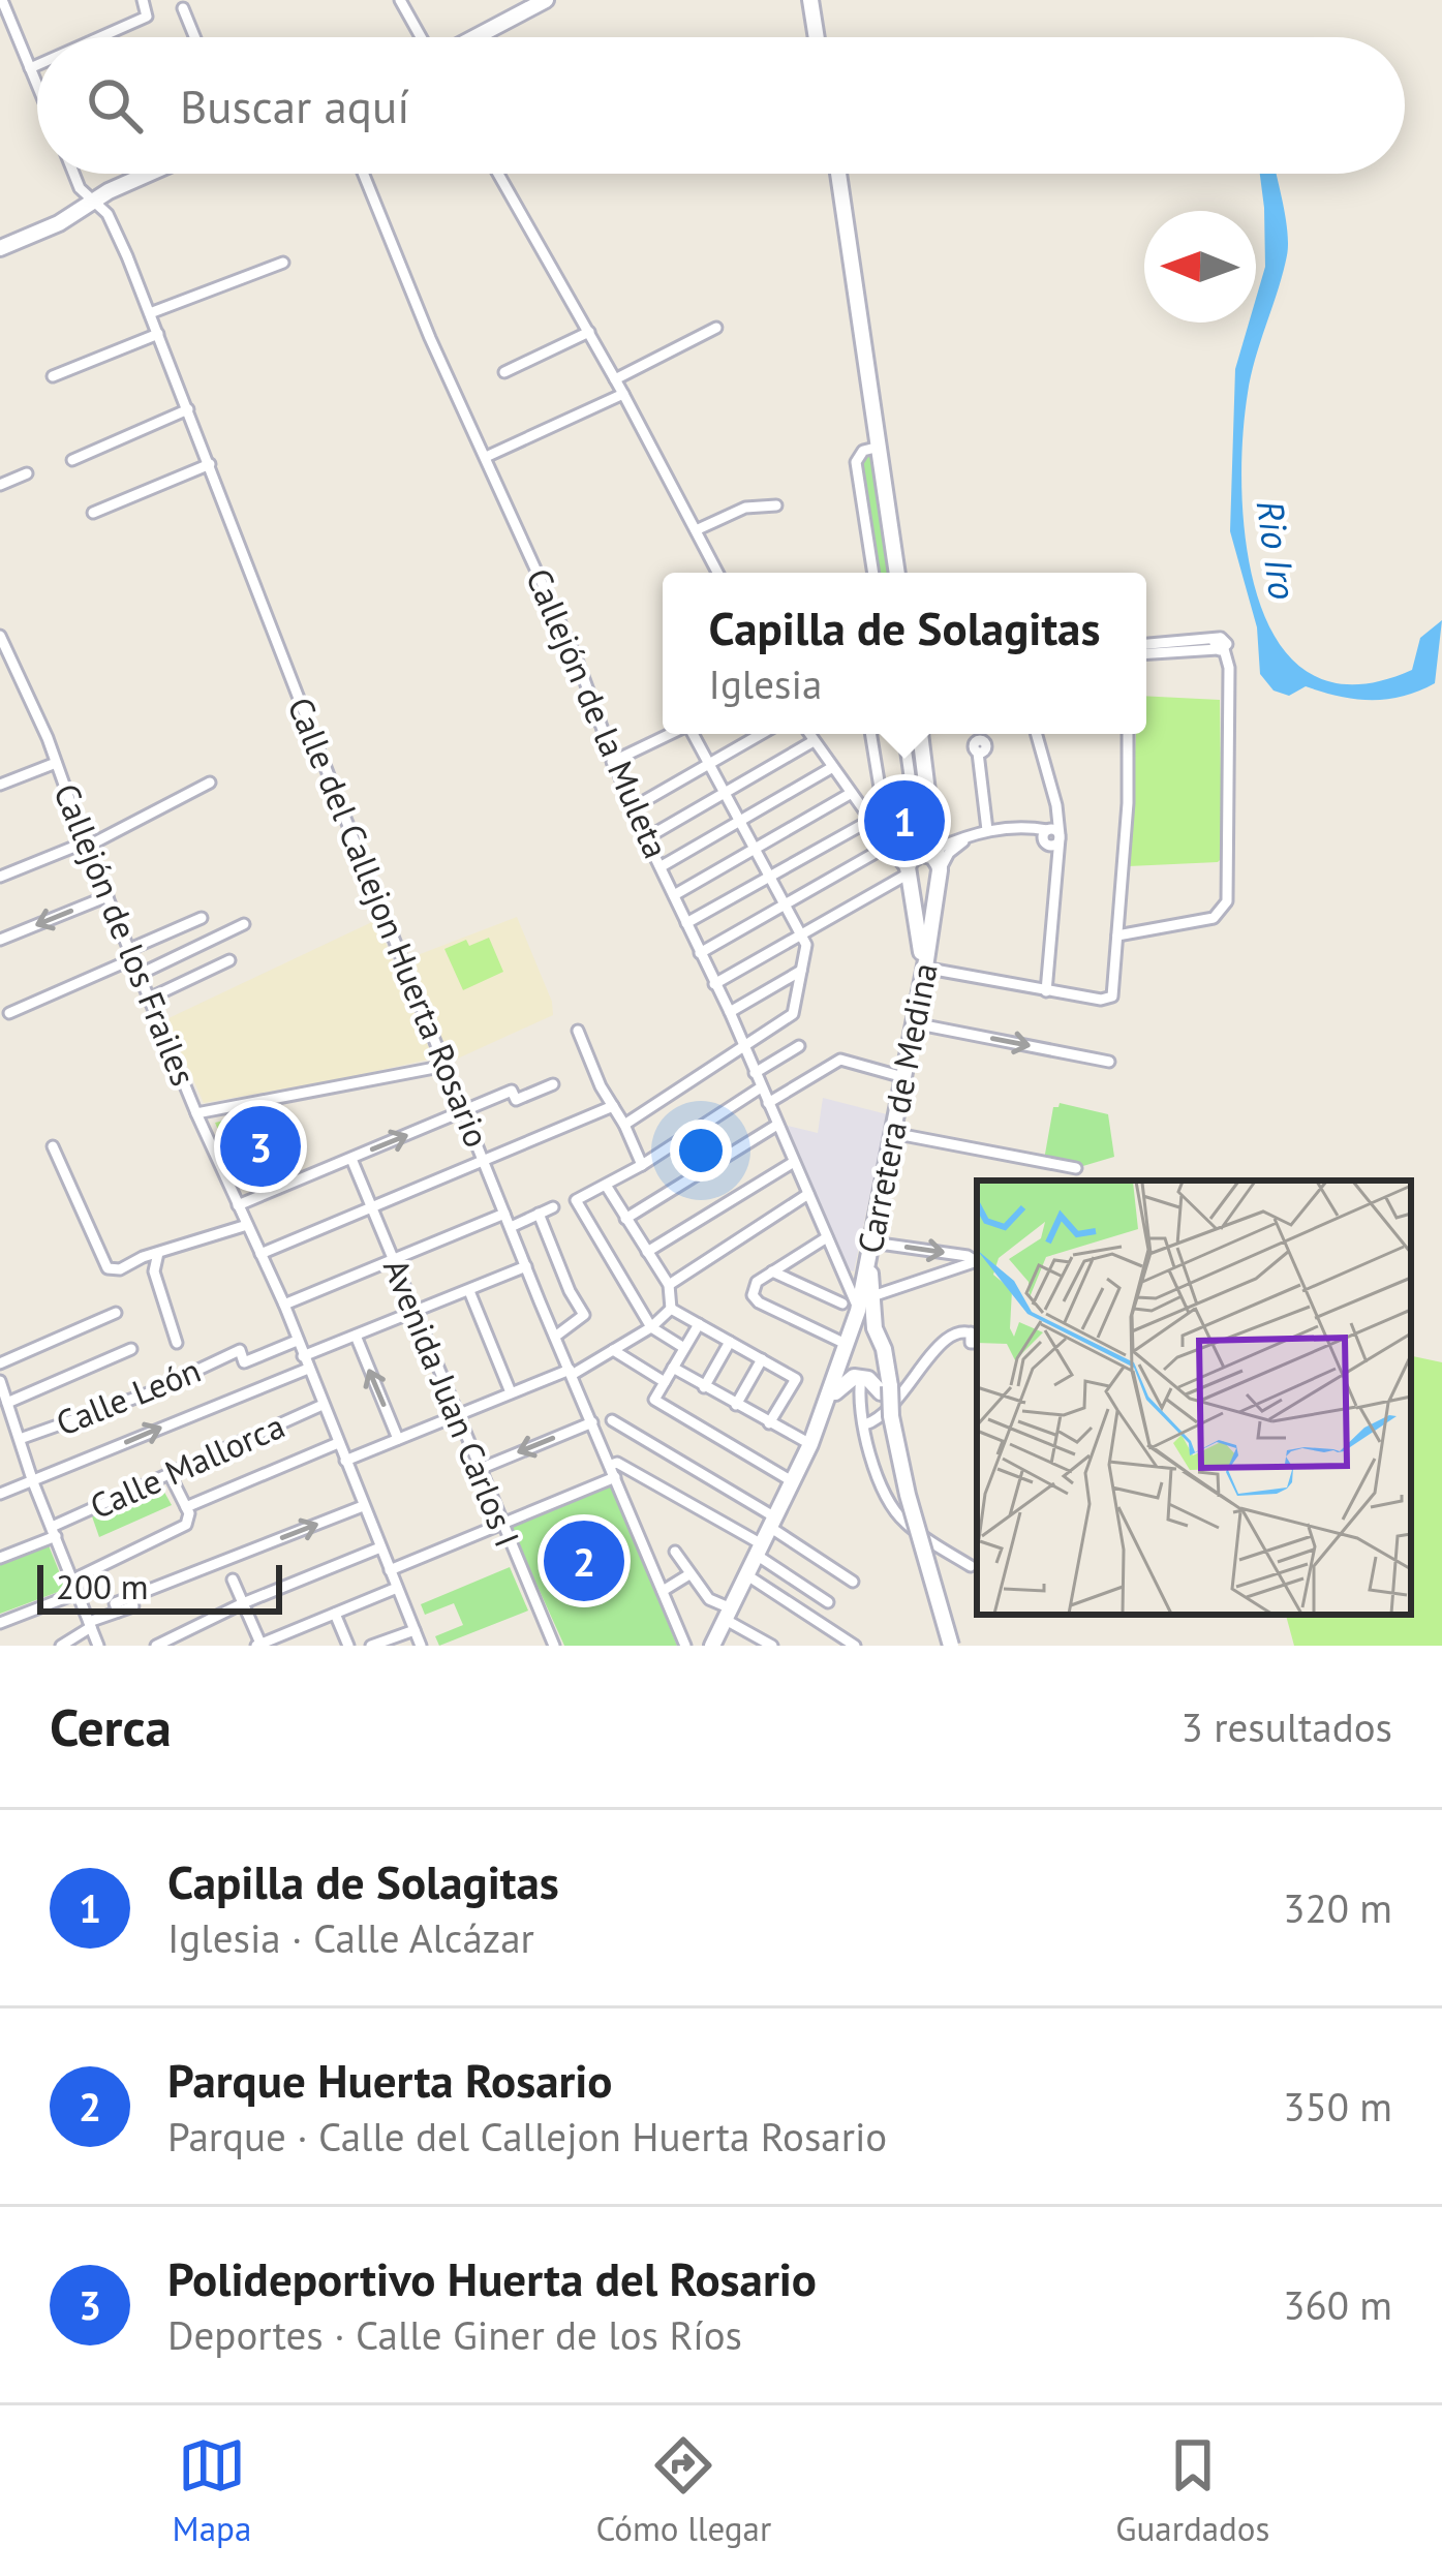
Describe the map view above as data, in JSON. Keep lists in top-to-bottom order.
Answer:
{
  "streets": {
    "main road": ["Carretera de Medina"],
    "street": [
      "Callejón de la Muleta",
      "Calle del Callejon Huerta Rosario",
      "Callejón de los Frailes",
      "Calle León",
      "Avenida Juan Carlos I",
      "Calle Mallorca"
    ]
  },
  "crossings": [
    ["Callejón de la Muleta", "Carretera de Medina"],
    ["Callejón de los Frailes", "Calle León"],
    ["Callejón de los Frailes", "Calle Mallorca"]
  ],
  "water": ["Rio Iro"],
  "scale_bar": "200 m",
  "north": "left",
  "page": {
    "search": "Buscar aquí",
    "popup": ["Capilla de Solagitas", "Iglesia"],
    "pins": ["1", "3", "2"],
    "scale": "200 m",
    "heading": ["Cerca", "3 resultados"],
    "list": [
      {
        "mark": "1",
        "name": "Capilla de Solagitas",
        "note": "Iglesia · Calle Alcázar",
        "value": "320 m"
      },
      {
        "mark": "2",
        "name": "Parque Huerta Rosario",
        "note": "Parque · Calle del Callejon Huerta Rosario",
        "value": "350 m"
      },
      {
        "mark": "3",
        "name": "Polideportivo Huerta del Rosario",
        "note": "Deportes · Calle Giner de los Ríos",
        "value": "360 m"
      }
    ],
    "nav": ["Mapa", "Cómo llegar", "Guardados"]
  }
}
